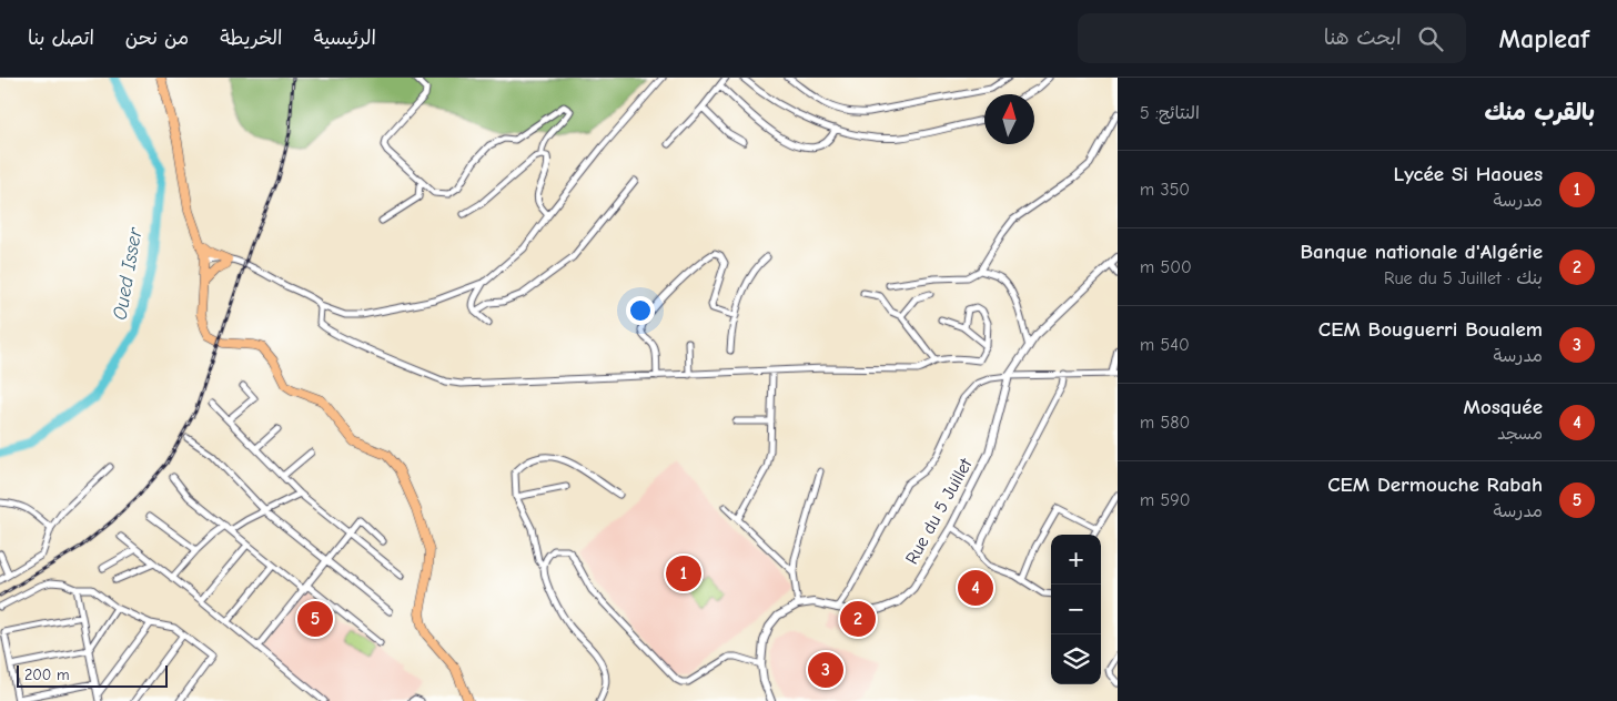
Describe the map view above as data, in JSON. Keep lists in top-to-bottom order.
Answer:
{
  "streets": {
    "street": ["Rue du 5 Juillet"]
  },
  "water": ["Oued Isser"],
  "scale_bar": "200 m",
  "north": "top",
  "page": {
    "header": "Mapleaf",
    "search": "ابحث هنا",
    "nav": [
      "الرئيسية",
      "الخريطة",
      "من نحن",
      "اتصل بنا"
    ],
    "heading": ["بالقرب منك", "النتائج: 5"],
    "list": [
      {
        "mark": "1",
        "name": "Lycée Si Haoues",
        "note": "مدرسة",
        "value": "350 m"
      },
      {
        "mark": "2",
        "name": "Banque nationale d'Algérie",
        "note": "بنك · Rue du 5 Juillet",
        "value": "500 m"
      },
      {
        "mark": "3",
        "name": "CEM Bouguerri Boualem",
        "note": "مدرسة",
        "value": "540 m"
      },
      {
        "mark": "4",
        "name": "Mosquée",
        "note": "مسجد",
        "value": "580 m"
      },
      {
        "mark": "5",
        "name": "CEM Dermouche Rabah",
        "note": "مدرسة",
        "value": "590 m"
      }
    ],
    "map_buttons": ["+", "−"],
    "pins": [
      "1",
      "4",
      "2",
      "5",
      "3"
    ],
    "scale": "200 m"
  }
}
